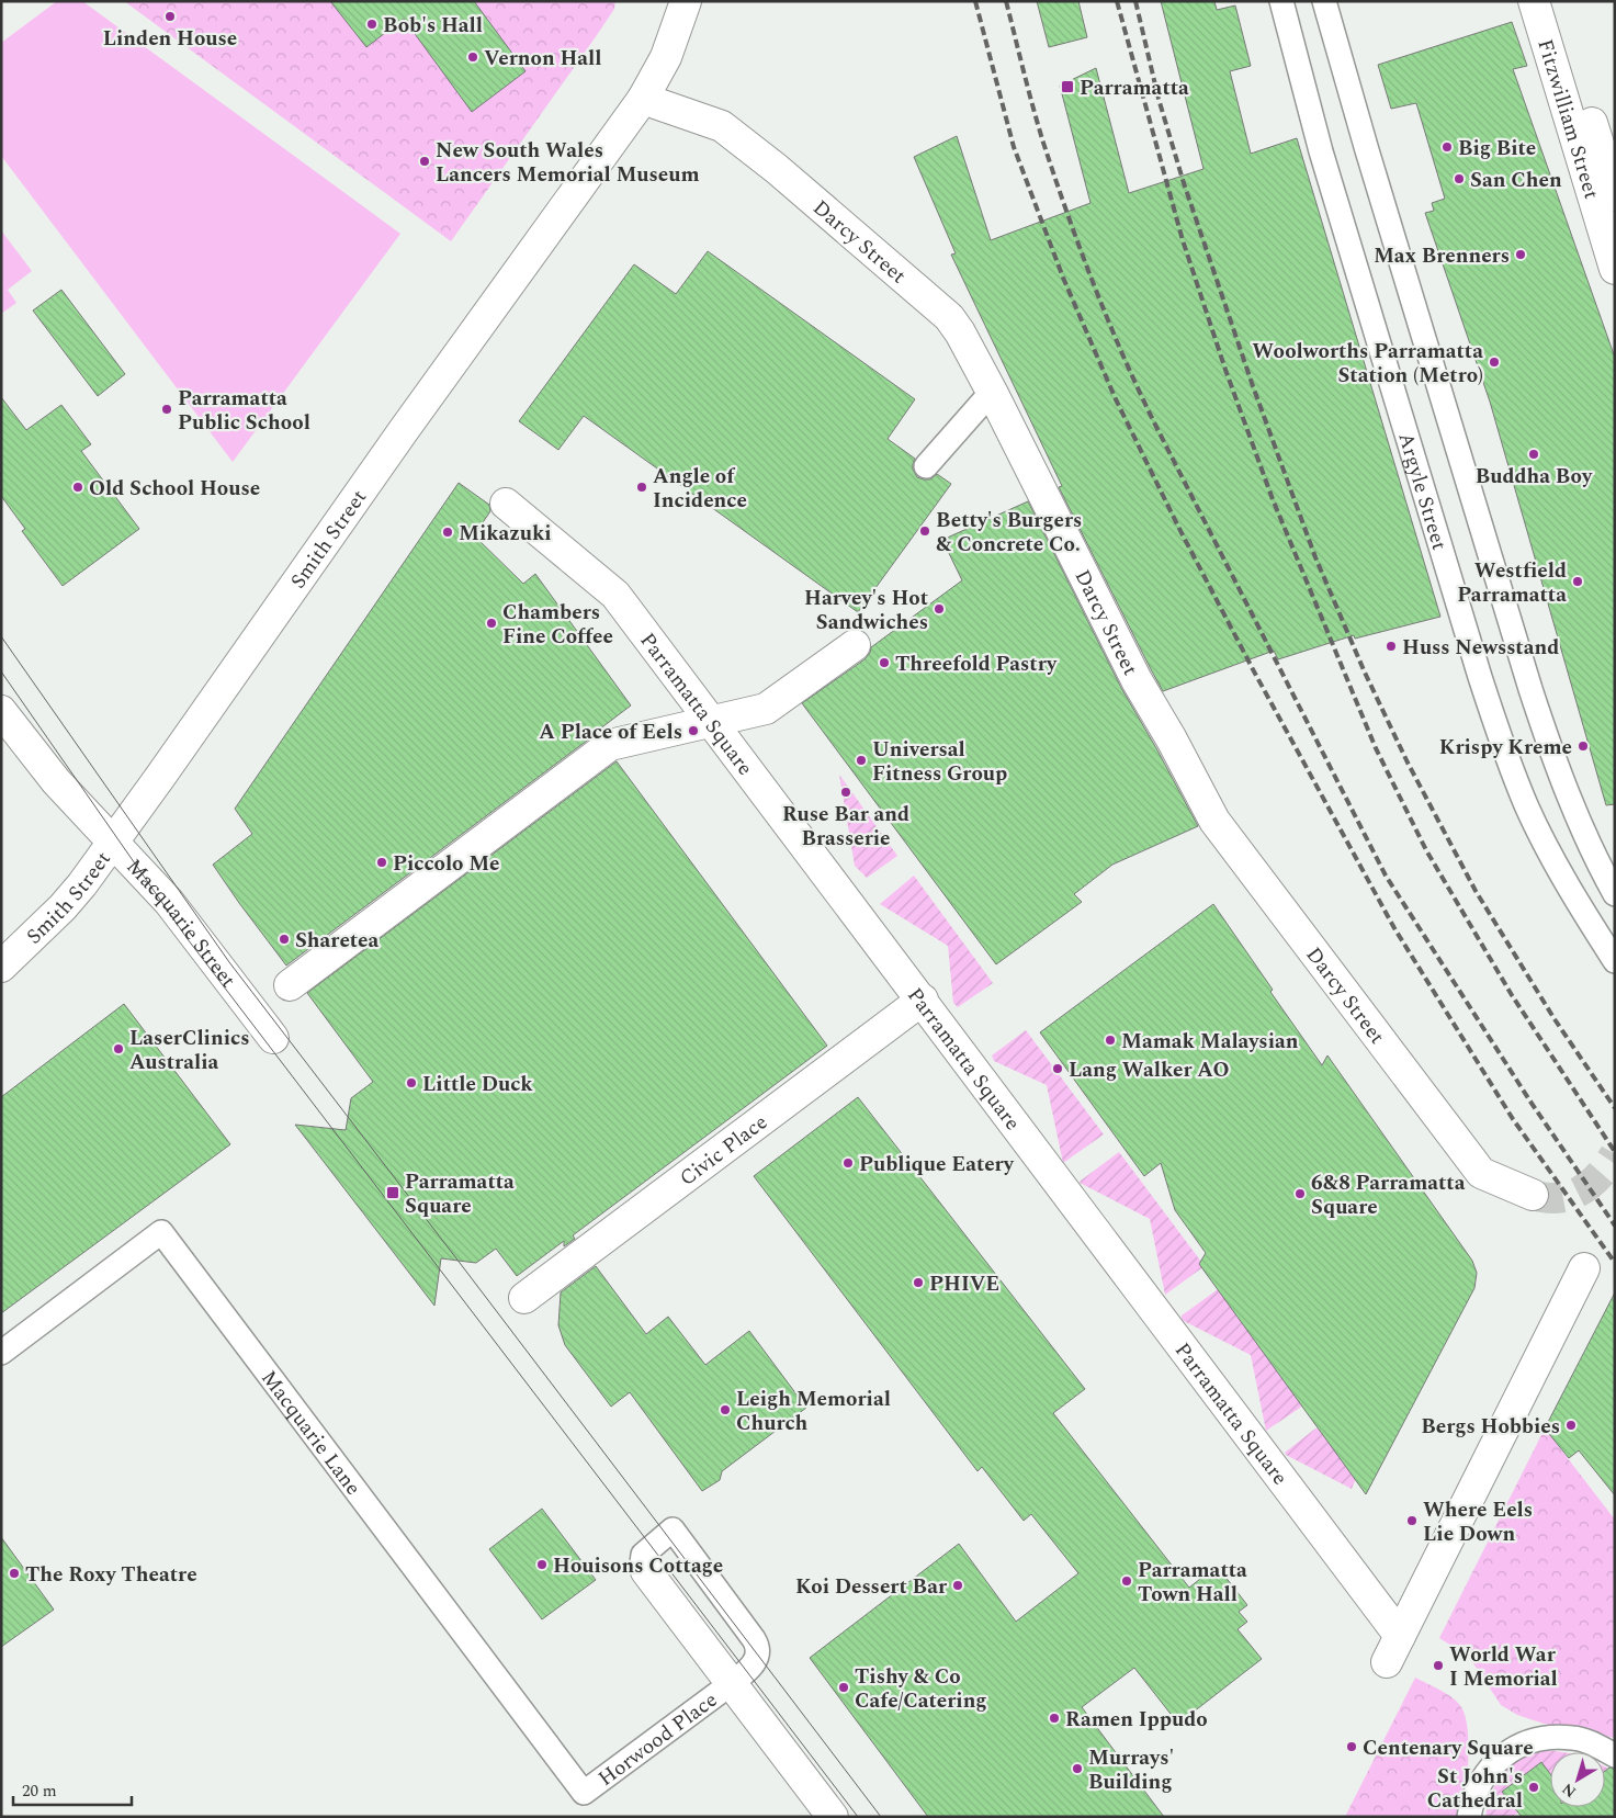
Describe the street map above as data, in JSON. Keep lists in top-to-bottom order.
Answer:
{
  "streets": {
    "street": [
      "Fitzwilliam Street",
      "Darcy Street",
      "Smith Street",
      "Parramatta Square",
      "Macquarie Street",
      "Civic Place"
    ],
    "lane": ["Argyle Street", "Macquarie Lane", "Horwood Place"]
  },
  "crossings": [
    ["Darcy Street", "Smith Street"],
    ["Smith Street", "Macquarie Street"],
    ["Parramatta Square", "Civic Place"],
    ["Macquarie Lane", "Horwood Place"]
  ],
  "places": {
    "other": [
      "Linden House",
      "Bob's Hall",
      "Vernon Hall",
      "Big Bite",
      "New South Wales Lancers Memorial Museum",
      "San Chen",
      "Max Brenners",
      "Woolworths Parramatta Station (Metro)",
      "Parramatta Public School",
      "Buddha Boy",
      "Old School House",
      "Angle of Incidence",
      "Betty's Burgers & Concrete Co.",
      "Mikazuki",
      "Westfield Parramatta",
      "Harvey's Hot Sandwiches",
      "Chambers Fine Coffee",
      "Huss Newsstand",
      "Threefold Pastry",
      "A Place of Eels",
      "Krispy Kreme",
      "Universal Fitness Group",
      "Ruse Bar and Brasserie",
      "Piccolo Me",
      "Sharetea",
      "Mamak Malaysian",
      "LaserClinics Australia",
      "Lang Walker AO",
      "Little Duck",
      "Publique Eatery",
      "6&8 Parramatta Square",
      "PHIVE",
      "Leigh Memorial Church",
      "Bergs Hobbies",
      "Where Eels Lie Down",
      "Houisons Cottage",
      "The Roxy Theatre",
      "Parramatta Town Hall",
      "Koi Dessert Bar",
      "World War I Memorial",
      "Tishy & Co Cafe/Catering",
      "Ramen Ippudo",
      "Centenary Square",
      "Murrays' Building",
      "St John's Cathedral"
    ],
    "transit": ["Parramatta", "Parramatta Square"]
  },
  "scale_bar": "20 m",
  "north": "bottom left"
}
